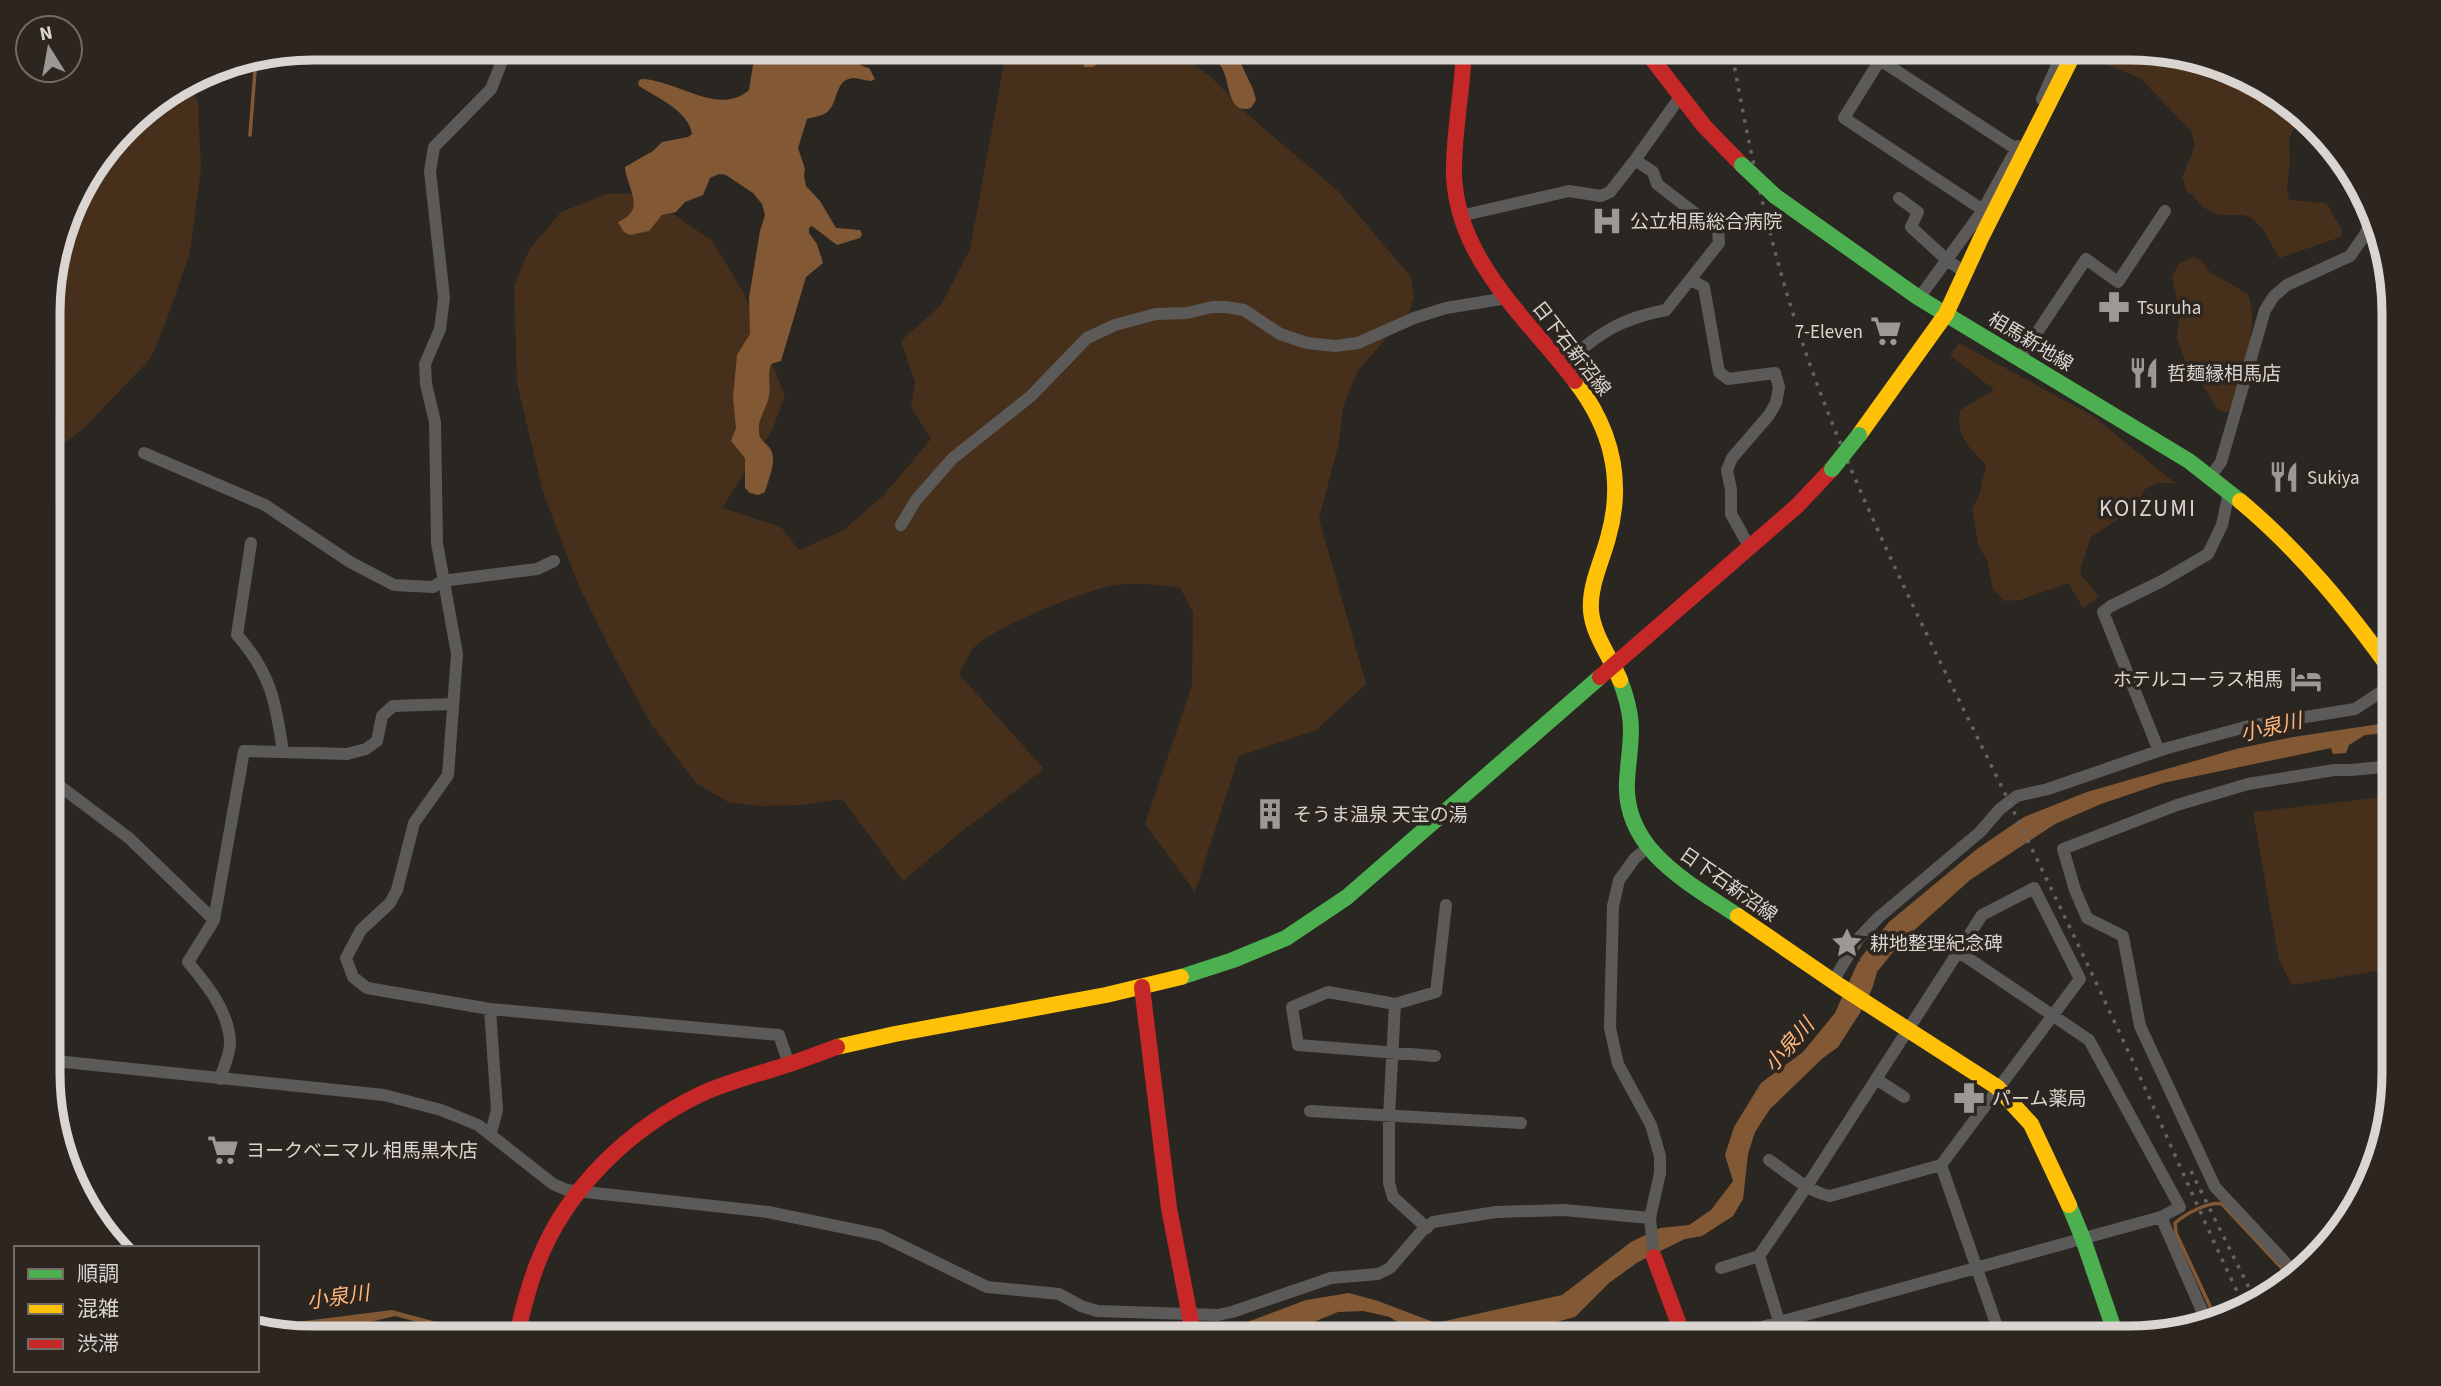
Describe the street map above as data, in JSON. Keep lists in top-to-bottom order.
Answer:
{
  "streets": {
    "street": ["相馬新地線", "日下石新沼線"]
  },
  "districts": ["KOIZUMI"],
  "water": ["小泉川"],
  "places": {
    "hospital": ["公立相馬総合病院"],
    "pharmacy": ["Tsuruha", "パーム薬局"],
    "supermarket": ["7-Eleven", "ヨークベニマル 相馬黒木店"],
    "restaurant": ["哲麺縁相馬店", "Sukiya"],
    "hotel": ["ホテルコーラス相馬"],
    "building": ["そうま温泉 天宝の湯"],
    "place": ["耕地整理紀念碑"]
  },
  "legend": ["順調", "混雑", "渋滞"],
  "north": "top"
}
